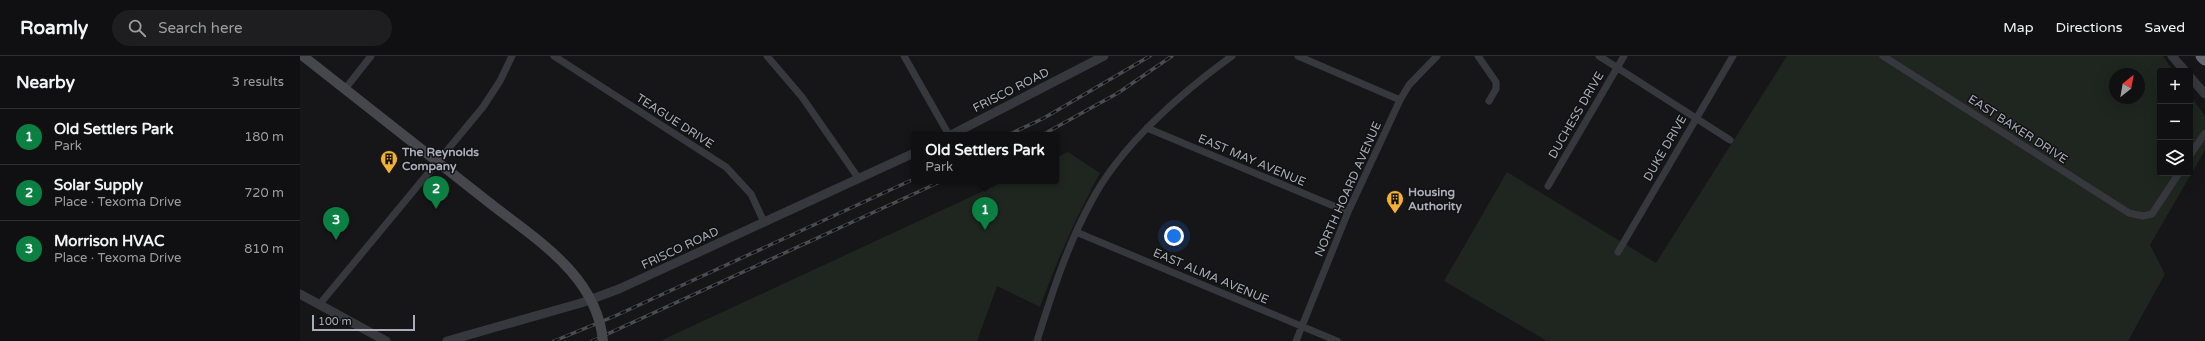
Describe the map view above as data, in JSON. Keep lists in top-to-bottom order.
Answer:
{
  "streets": {
    "street": [
      "FRISCO ROAD",
      "DUCHESS DRIVE",
      "TEAGUE DRIVE",
      "EAST BAKER DRIVE",
      "DUKE DRIVE",
      "EAST MAY AVENUE",
      "NORTH HOARD AVENUE",
      "EAST ALMA AVENUE"
    ]
  },
  "crossings": [
    ["FRISCO ROAD", "TEAGUE DRIVE"],
    ["EAST MAY AVENUE", "NORTH HOARD AVENUE"],
    ["NORTH HOARD AVENUE", "EAST ALMA AVENUE"]
  ],
  "places": {
    "building": ["The Reynolds Company", "Housing Authority"]
  },
  "scale_bar": "100 m",
  "north": "top right",
  "page": {
    "header": "Roamly",
    "search": "Search here",
    "nav": ["Map", "Directions", "Saved"],
    "heading": ["Nearby", "3 results"],
    "map_buttons": ["+", "−"],
    "list": [
      {
        "mark": "1",
        "name": "Old Settlers Park",
        "note": "Park",
        "value": "180 m"
      },
      {
        "mark": "2",
        "name": "Solar Supply",
        "note": "Place · Texoma Drive",
        "value": "720 m"
      },
      {
        "mark": "3",
        "name": "Morrison HVAC",
        "note": "Place · Texoma Drive",
        "value": "810 m"
      }
    ],
    "popup": ["Old Settlers Park", "Park"],
    "pins": ["2", "1", "3"],
    "scale": "100 m"
  }
}
